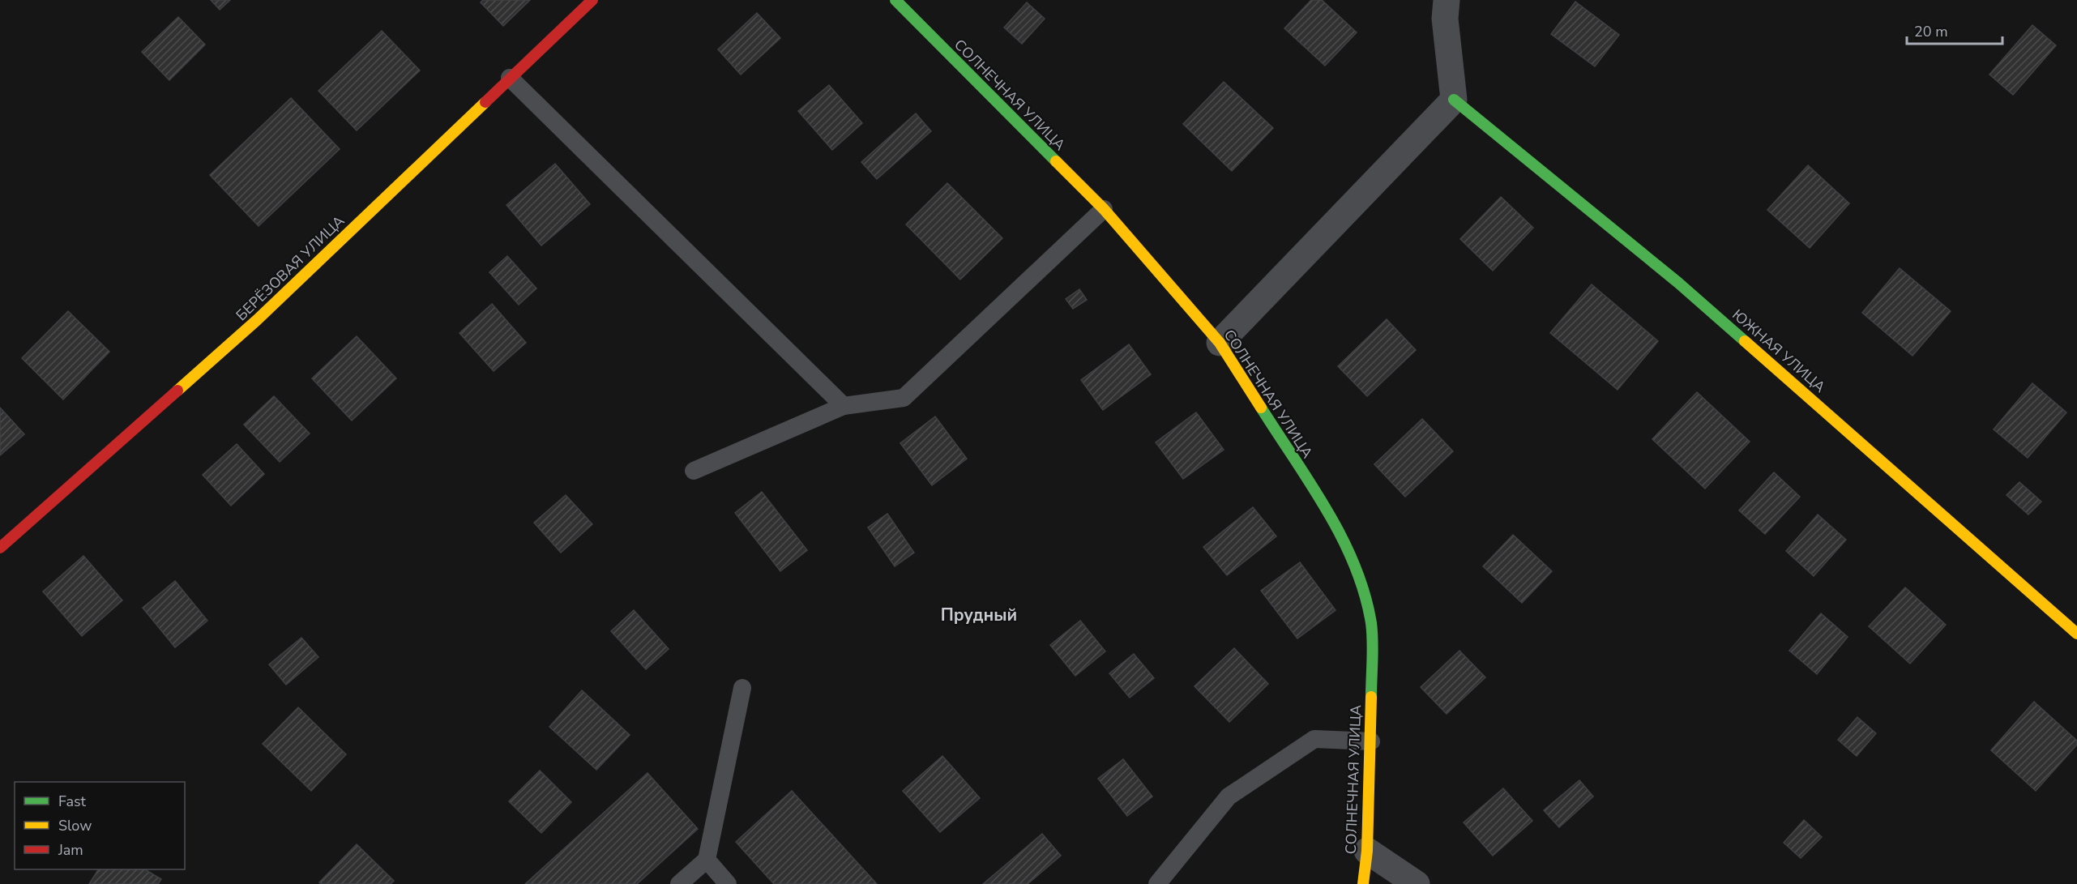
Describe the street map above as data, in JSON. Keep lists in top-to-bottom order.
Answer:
{
  "streets": {
    "street": ["СОЛНЕЧНАЯ УЛИЦА", "БЕРЁЗОВАЯ УЛИЦА", "ЮЖНАЯ УЛИЦА"]
  },
  "districts": ["Прудный"],
  "legend": ["Fast", "Slow", "Jam"],
  "scale_bar": "20 m"
}
